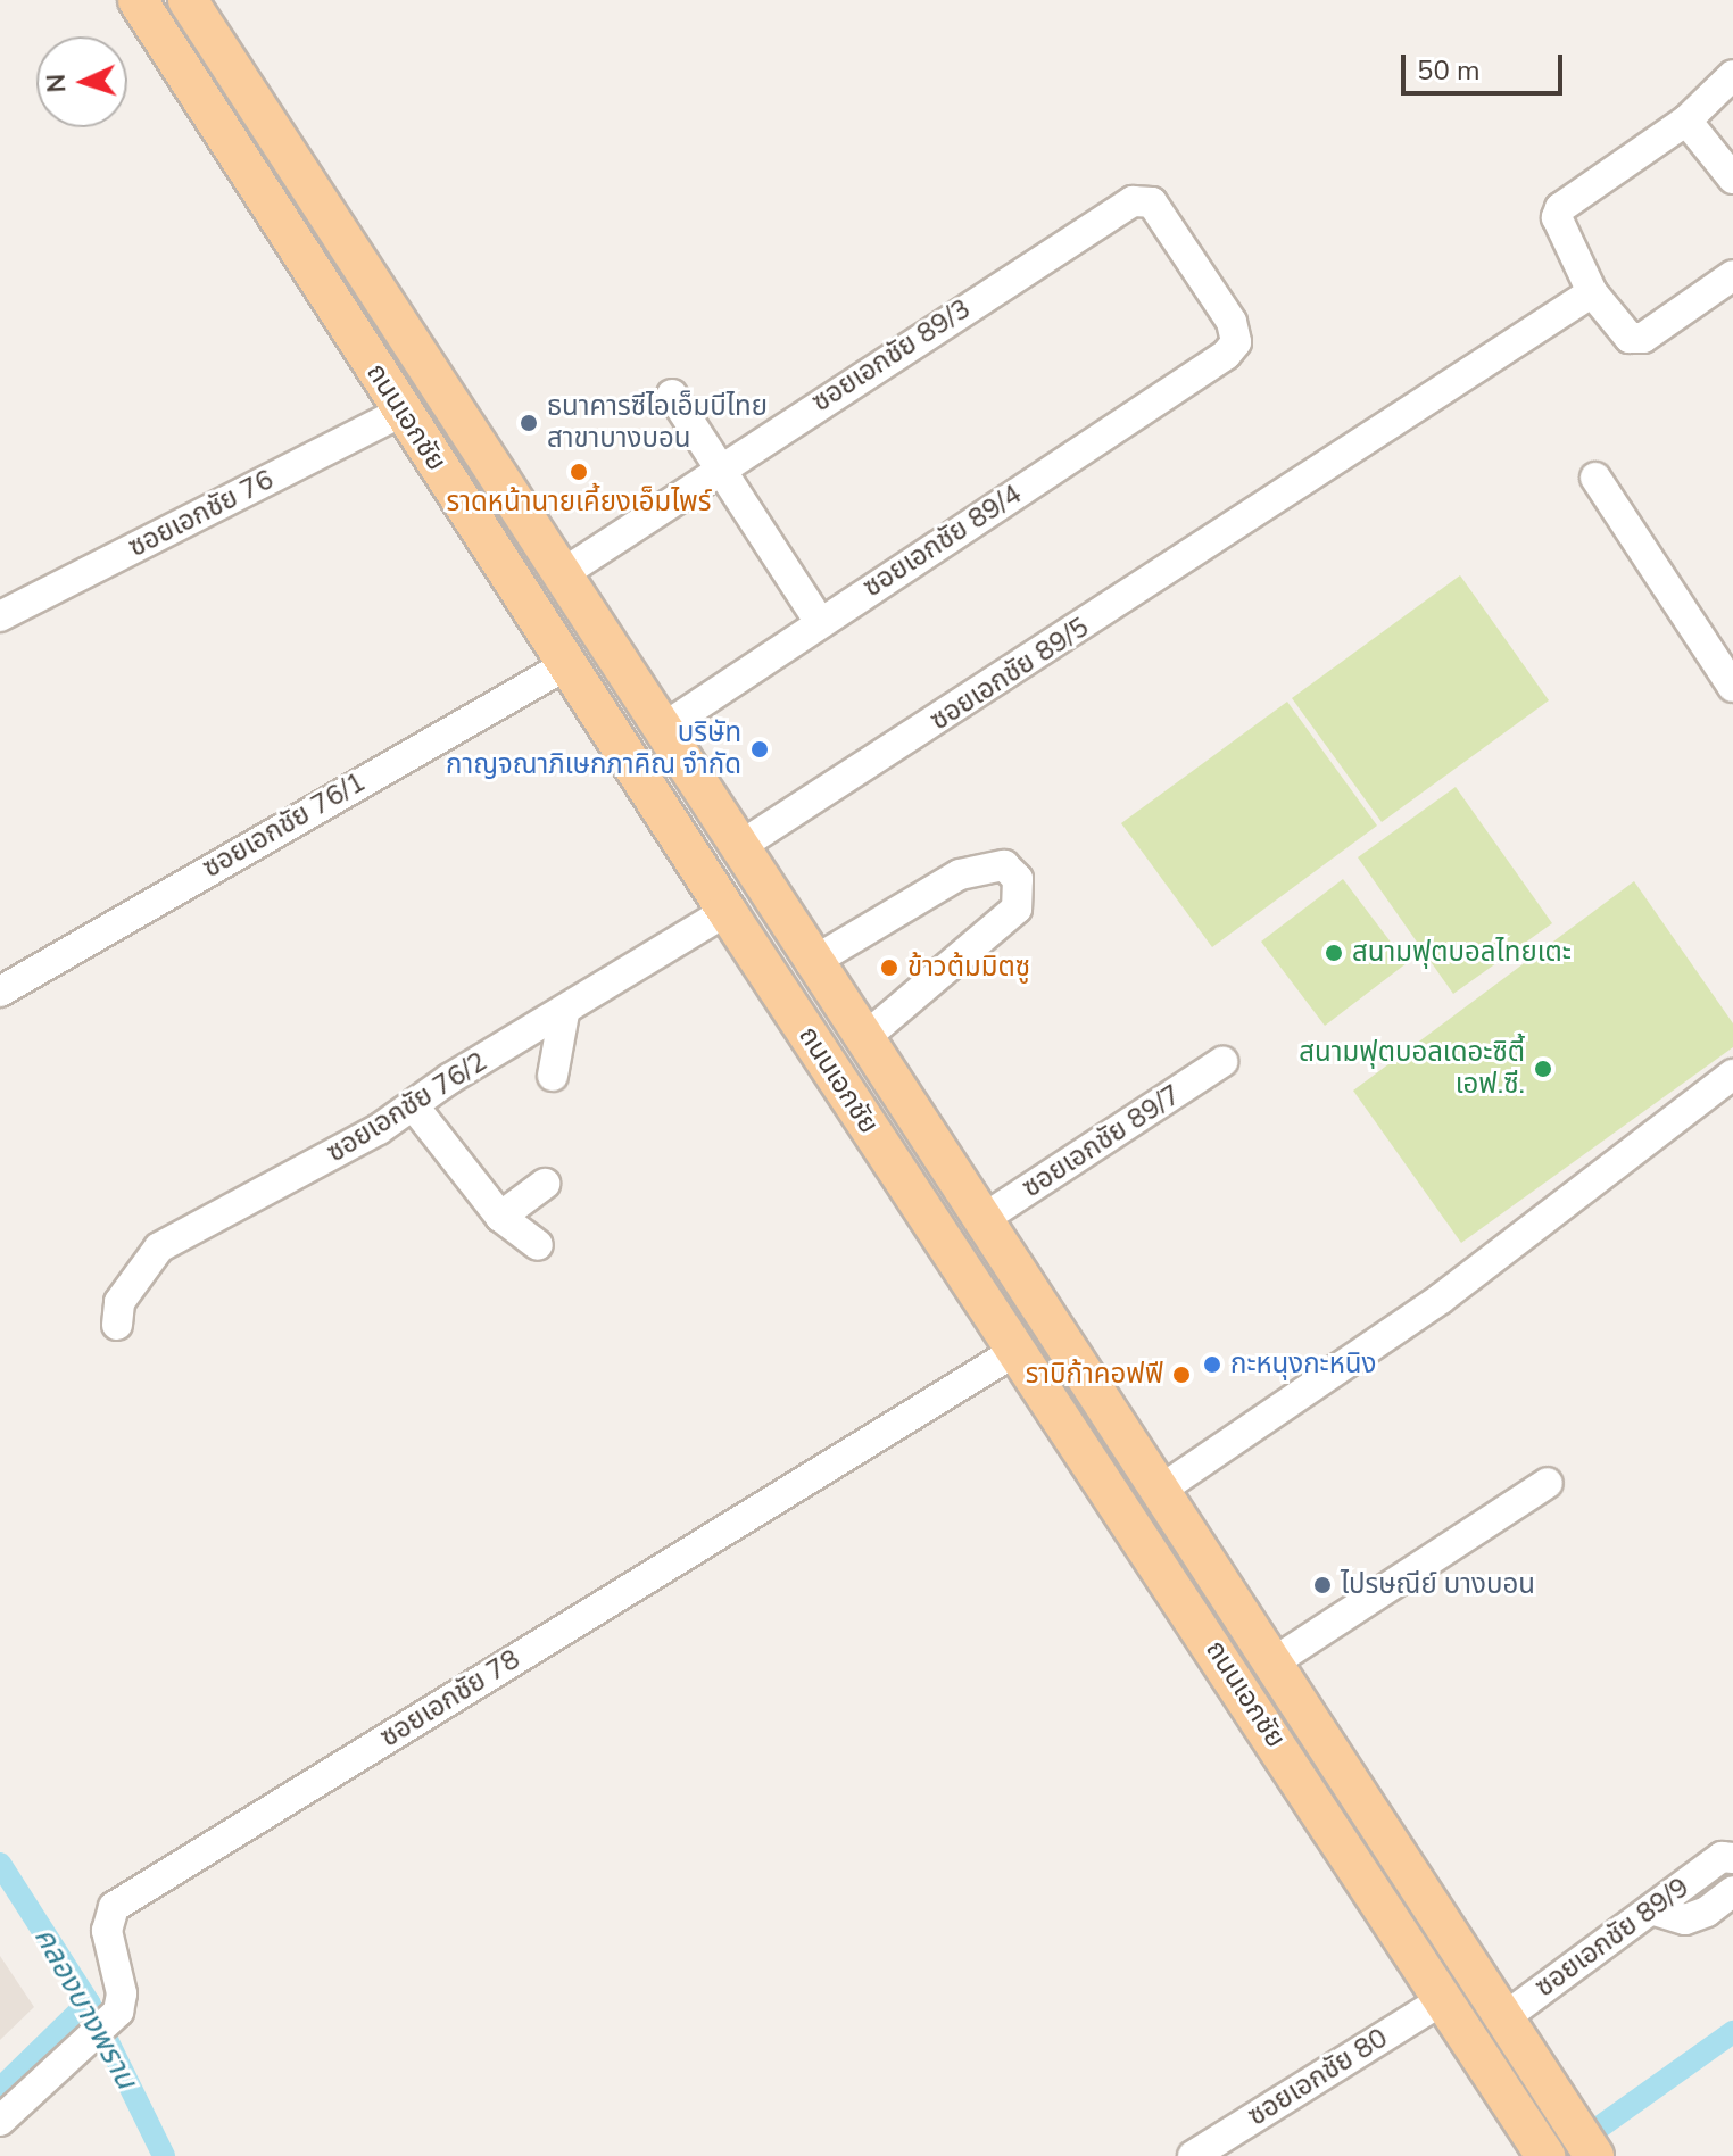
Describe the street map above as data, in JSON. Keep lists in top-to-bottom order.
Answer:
{
  "streets": {
    "main road": ["ถนนเอกชัย"],
    "street": [
      "ซอยเอกชัย 89/3",
      "ซอยเอกชัย 76",
      "ซอยเอกชัย 89/4",
      "ซอยเอกชัย 89/5",
      "ซอยเอกชัย 76/1",
      "ซอยเอกชัย 76/2",
      "ซอยเอกชัย 89/7",
      "ซอยเอกชัย 78",
      "ซอยเอกชัย 89/9",
      "ซอยเอกชัย 80"
    ]
  },
  "crossings": [
    ["ซอยเอกชัย 89/3", "ถนนเอกชัย"],
    ["ซอยเอกชัย 89/3", "ซอยเอกชัย 89/4"],
    ["ถนนเอกชัย", "ซอยเอกชัย 76"],
    ["ถนนเอกชัย", "ซอยเอกชัย 89/4"],
    ["ถนนเอกชัย", "ซอยเอกชัย 89/5"],
    ["ถนนเอกชัย", "ซอยเอกชัย 76/1"],
    ["ถนนเอกชัย", "ซอยเอกชัย 76/2"],
    ["ถนนเอกชัย", "ซอยเอกชัย 89/7"],
    ["ถนนเอกชัย", "ซอยเอกชัย 78"],
    ["ถนนเอกชัย", "ซอยเอกชัย 89/9"],
    ["ถนนเอกชัย", "ซอยเอกชัย 80"]
  ],
  "water": ["คลองบางพราน"],
  "places": [
    "ธนาคารซีไอเอ็มบีไทย สาขาบางบอน",
    "ราดหน้านายเคี้ยงเอ็มไพร์",
    "บริษัท กาญจณาภิเษกภาคิณ จำกัด",
    "สนามฟุตบอลไทยเตะ",
    "ข้าวต้มมิตซู",
    "สนามฟุตบอลเดอะซิตี้ เอฟ.ซี.",
    "กะหนุงกะหนิง",
    "ราบิก้าคอฟฟี",
    "ไปรษณีย์ บางบอน"
  ],
  "scale_bar": "50 m",
  "north": "left"
}
